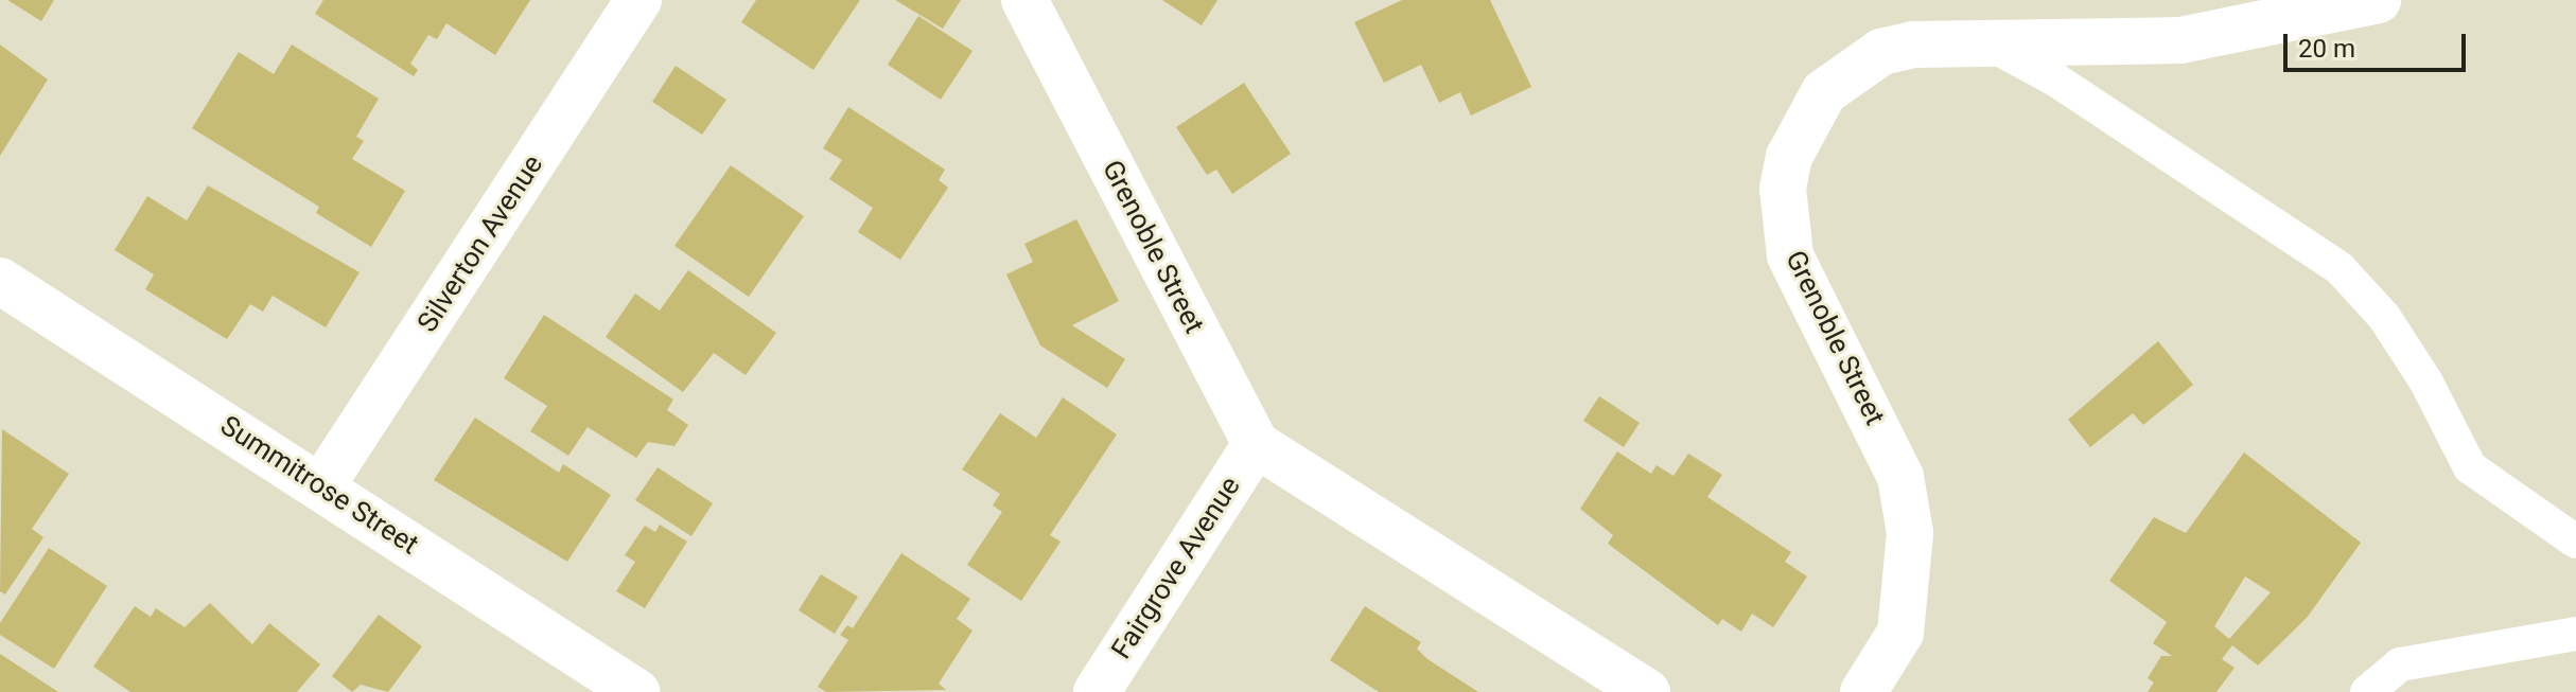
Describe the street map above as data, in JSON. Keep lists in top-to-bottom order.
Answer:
{
  "streets": {
    "street": [
      "Silverton Avenue",
      "Grenoble Street",
      "Summitrose Street",
      "Fairgrove Avenue"
    ]
  },
  "crossings": [
    ["Silverton Avenue", "Summitrose Street"],
    ["Grenoble Street", "Fairgrove Avenue"]
  ],
  "scale_bar": "20 m"
}
